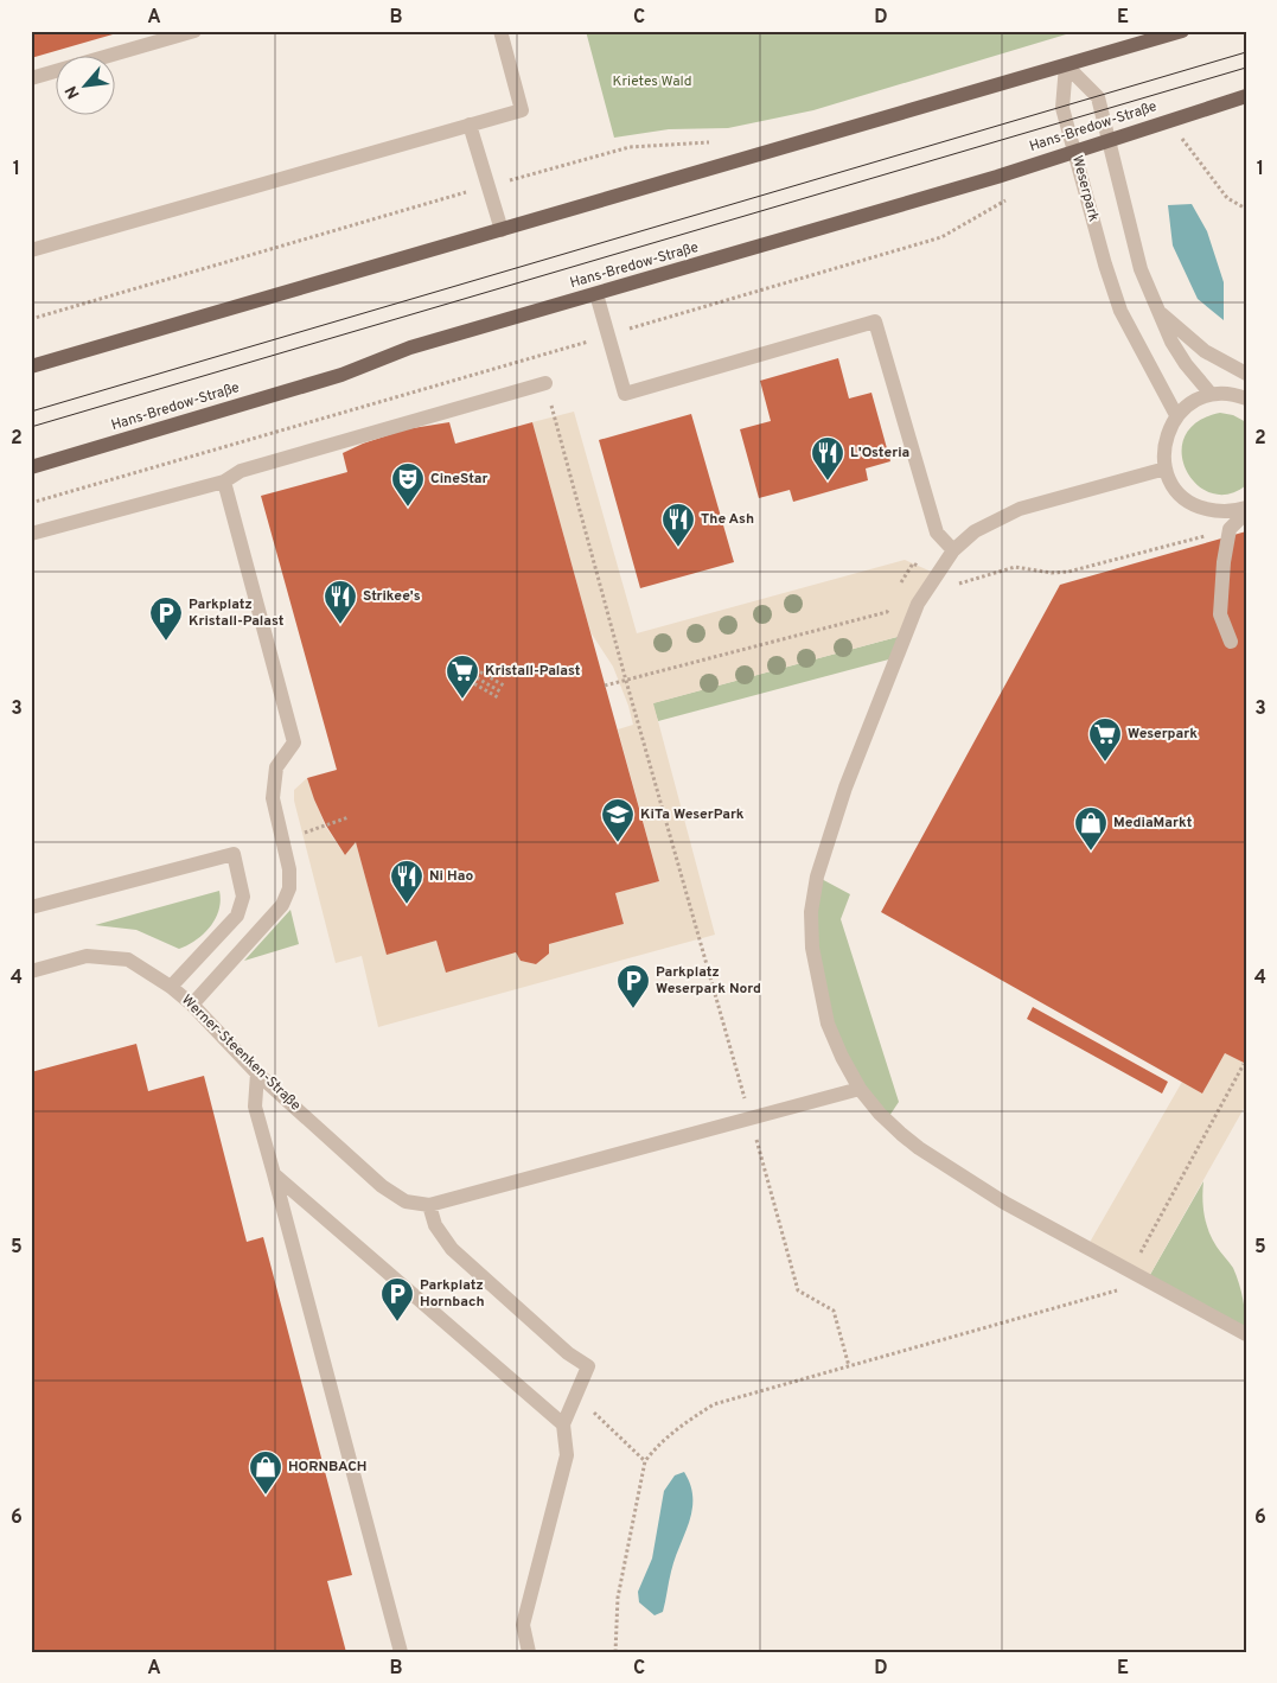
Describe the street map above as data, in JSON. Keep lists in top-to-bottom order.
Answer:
{
  "streets": {
    "main road": ["Hans-Bredow-Straße"],
    "street": ["Weserpark", "Werner-Steenken-Straße"]
  },
  "crossings": [
    ["Hans-Bredow-Straße", "Weserpark"]
  ],
  "parks": ["Krietes Wald"],
  "places": {
    "restaurant": [
      "L'Osteria",
      "The Ash",
      "Strikee's",
      "Ni Hao"
    ],
    "theatre": ["CineStar"],
    "parking": ["Parkplatz Kristall-Palast", "Parkplatz Weserpark Nord", "Parkplatz Hornbach"],
    "supermarket": ["Kristall-Palast", "Weserpark"],
    "school or university": ["KiTa WeserPark"],
    "shop": ["MediaMarkt", "HORNBACH"]
  },
  "north": "bottom left",
  "grid": {
    "columns": [
      "A",
      "B",
      "C",
      "D",
      "E"
    ],
    "rows": [
      "1",
      "2",
      "3",
      "4",
      "5",
      "6"
    ]
  }
}
